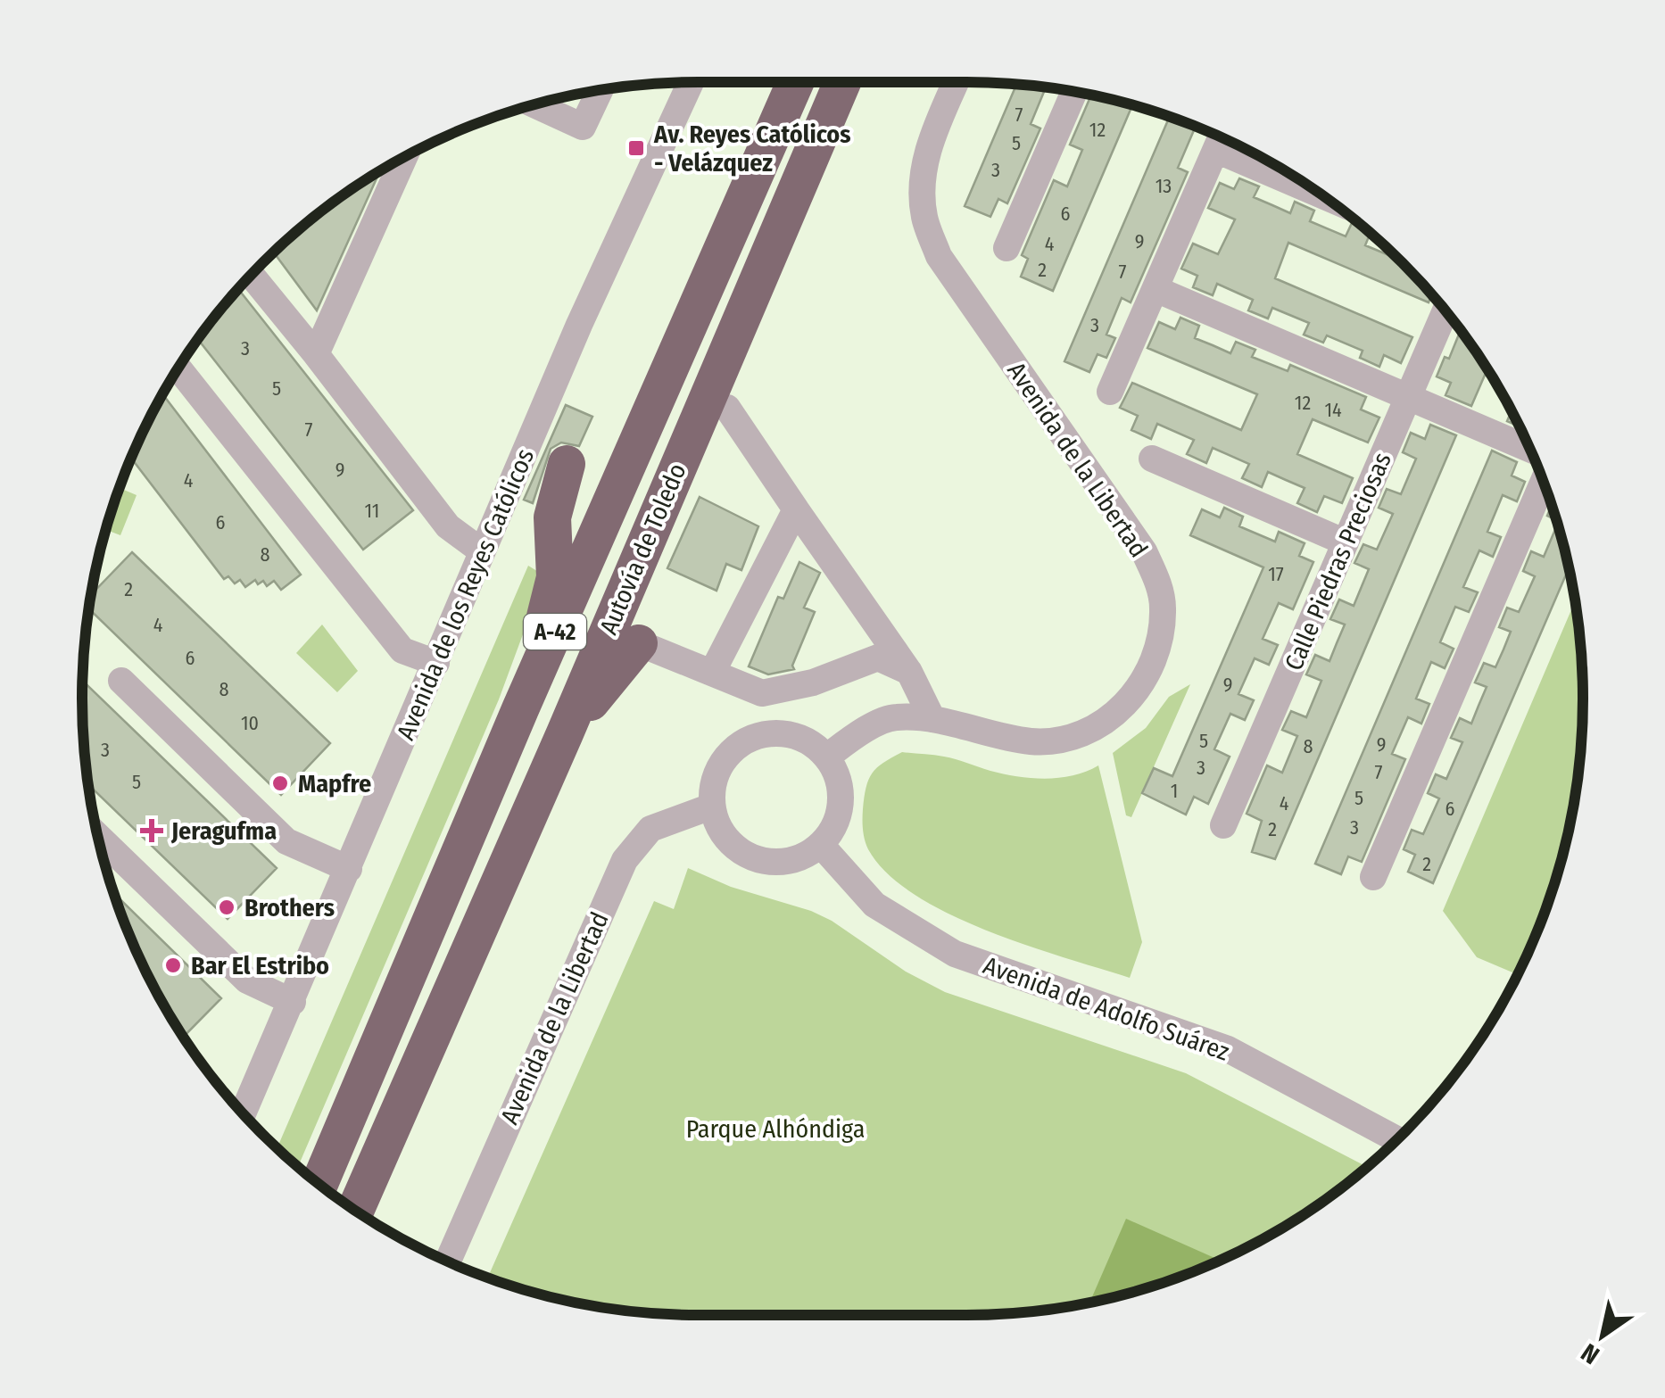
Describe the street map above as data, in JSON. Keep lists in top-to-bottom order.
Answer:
{
  "streets": {
    "highway": ["Autovía de Toledo", "A-42"],
    "street": [
      "Avenida de la Libertad",
      "Calle Piedras Preciosas",
      "Avenida de los Reyes Católicos",
      "Avenida de Adolfo Suárez"
    ]
  },
  "crossings": [
    ["Avenida de la Libertad", "Avenida de Adolfo Suárez"]
  ],
  "parks": ["Parque Alhóndiga"],
  "places": {
    "transit": ["Av. Reyes Católicos - Velázquez"],
    "other": ["Mapfre", "Brothers", "Bar El Estribo"],
    "health": ["Jeragufma"]
  },
  "house_numbers": [
    "7",
    "12",
    "5",
    "3",
    "13",
    "6",
    "9",
    "4",
    "2",
    "7",
    "3",
    "3",
    "5",
    "12",
    "14",
    "7",
    "9",
    "4",
    "11",
    "6",
    "8",
    "17",
    "2",
    "4",
    "6",
    "9",
    "8",
    "10",
    "5",
    "9",
    "8",
    "3",
    "3",
    "7",
    "5",
    "1",
    "5",
    "4",
    "6",
    "3",
    "2",
    "2"
  ],
  "north": "bottom left"
}
